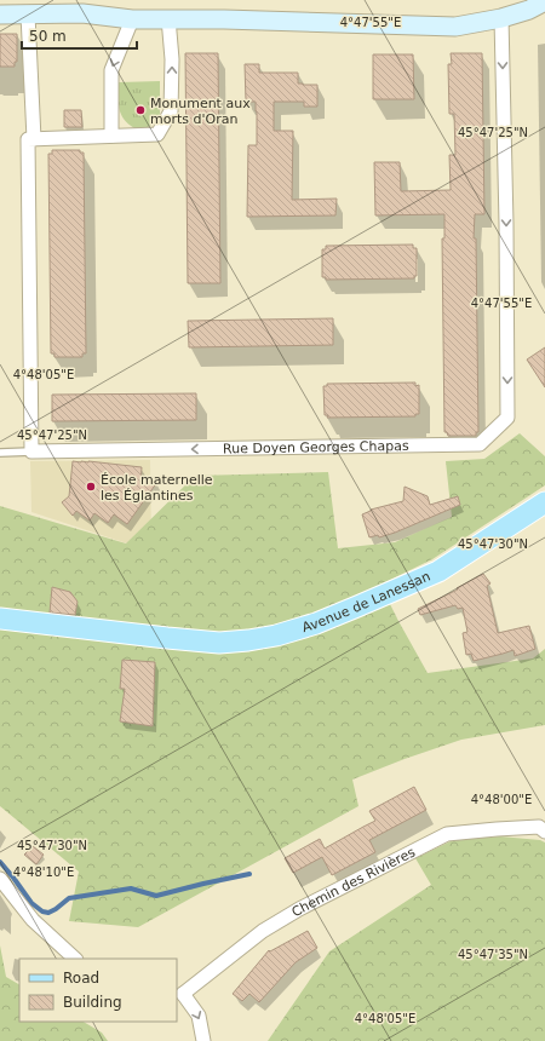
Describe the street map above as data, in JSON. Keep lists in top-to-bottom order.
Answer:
{
  "streets": {
    "main road": ["Avenue de Lanessan"],
    "street": ["Rue Doyen Georges Chapas", "Chemin des Rivières"]
  },
  "places": ["Monument aux morts d'Oran", "École maternelle les Églantines"],
  "legend": ["Road", "Building"],
  "scale_bar": "50 m",
  "coordinates": [
    "4°47'55\"E",
    "45°47'25\"N",
    "4°48'05\"E",
    "45°47'30\"N",
    "4°48'00\"E",
    "4°48'10\"E",
    "45°47'35\"N"
  ]
}
